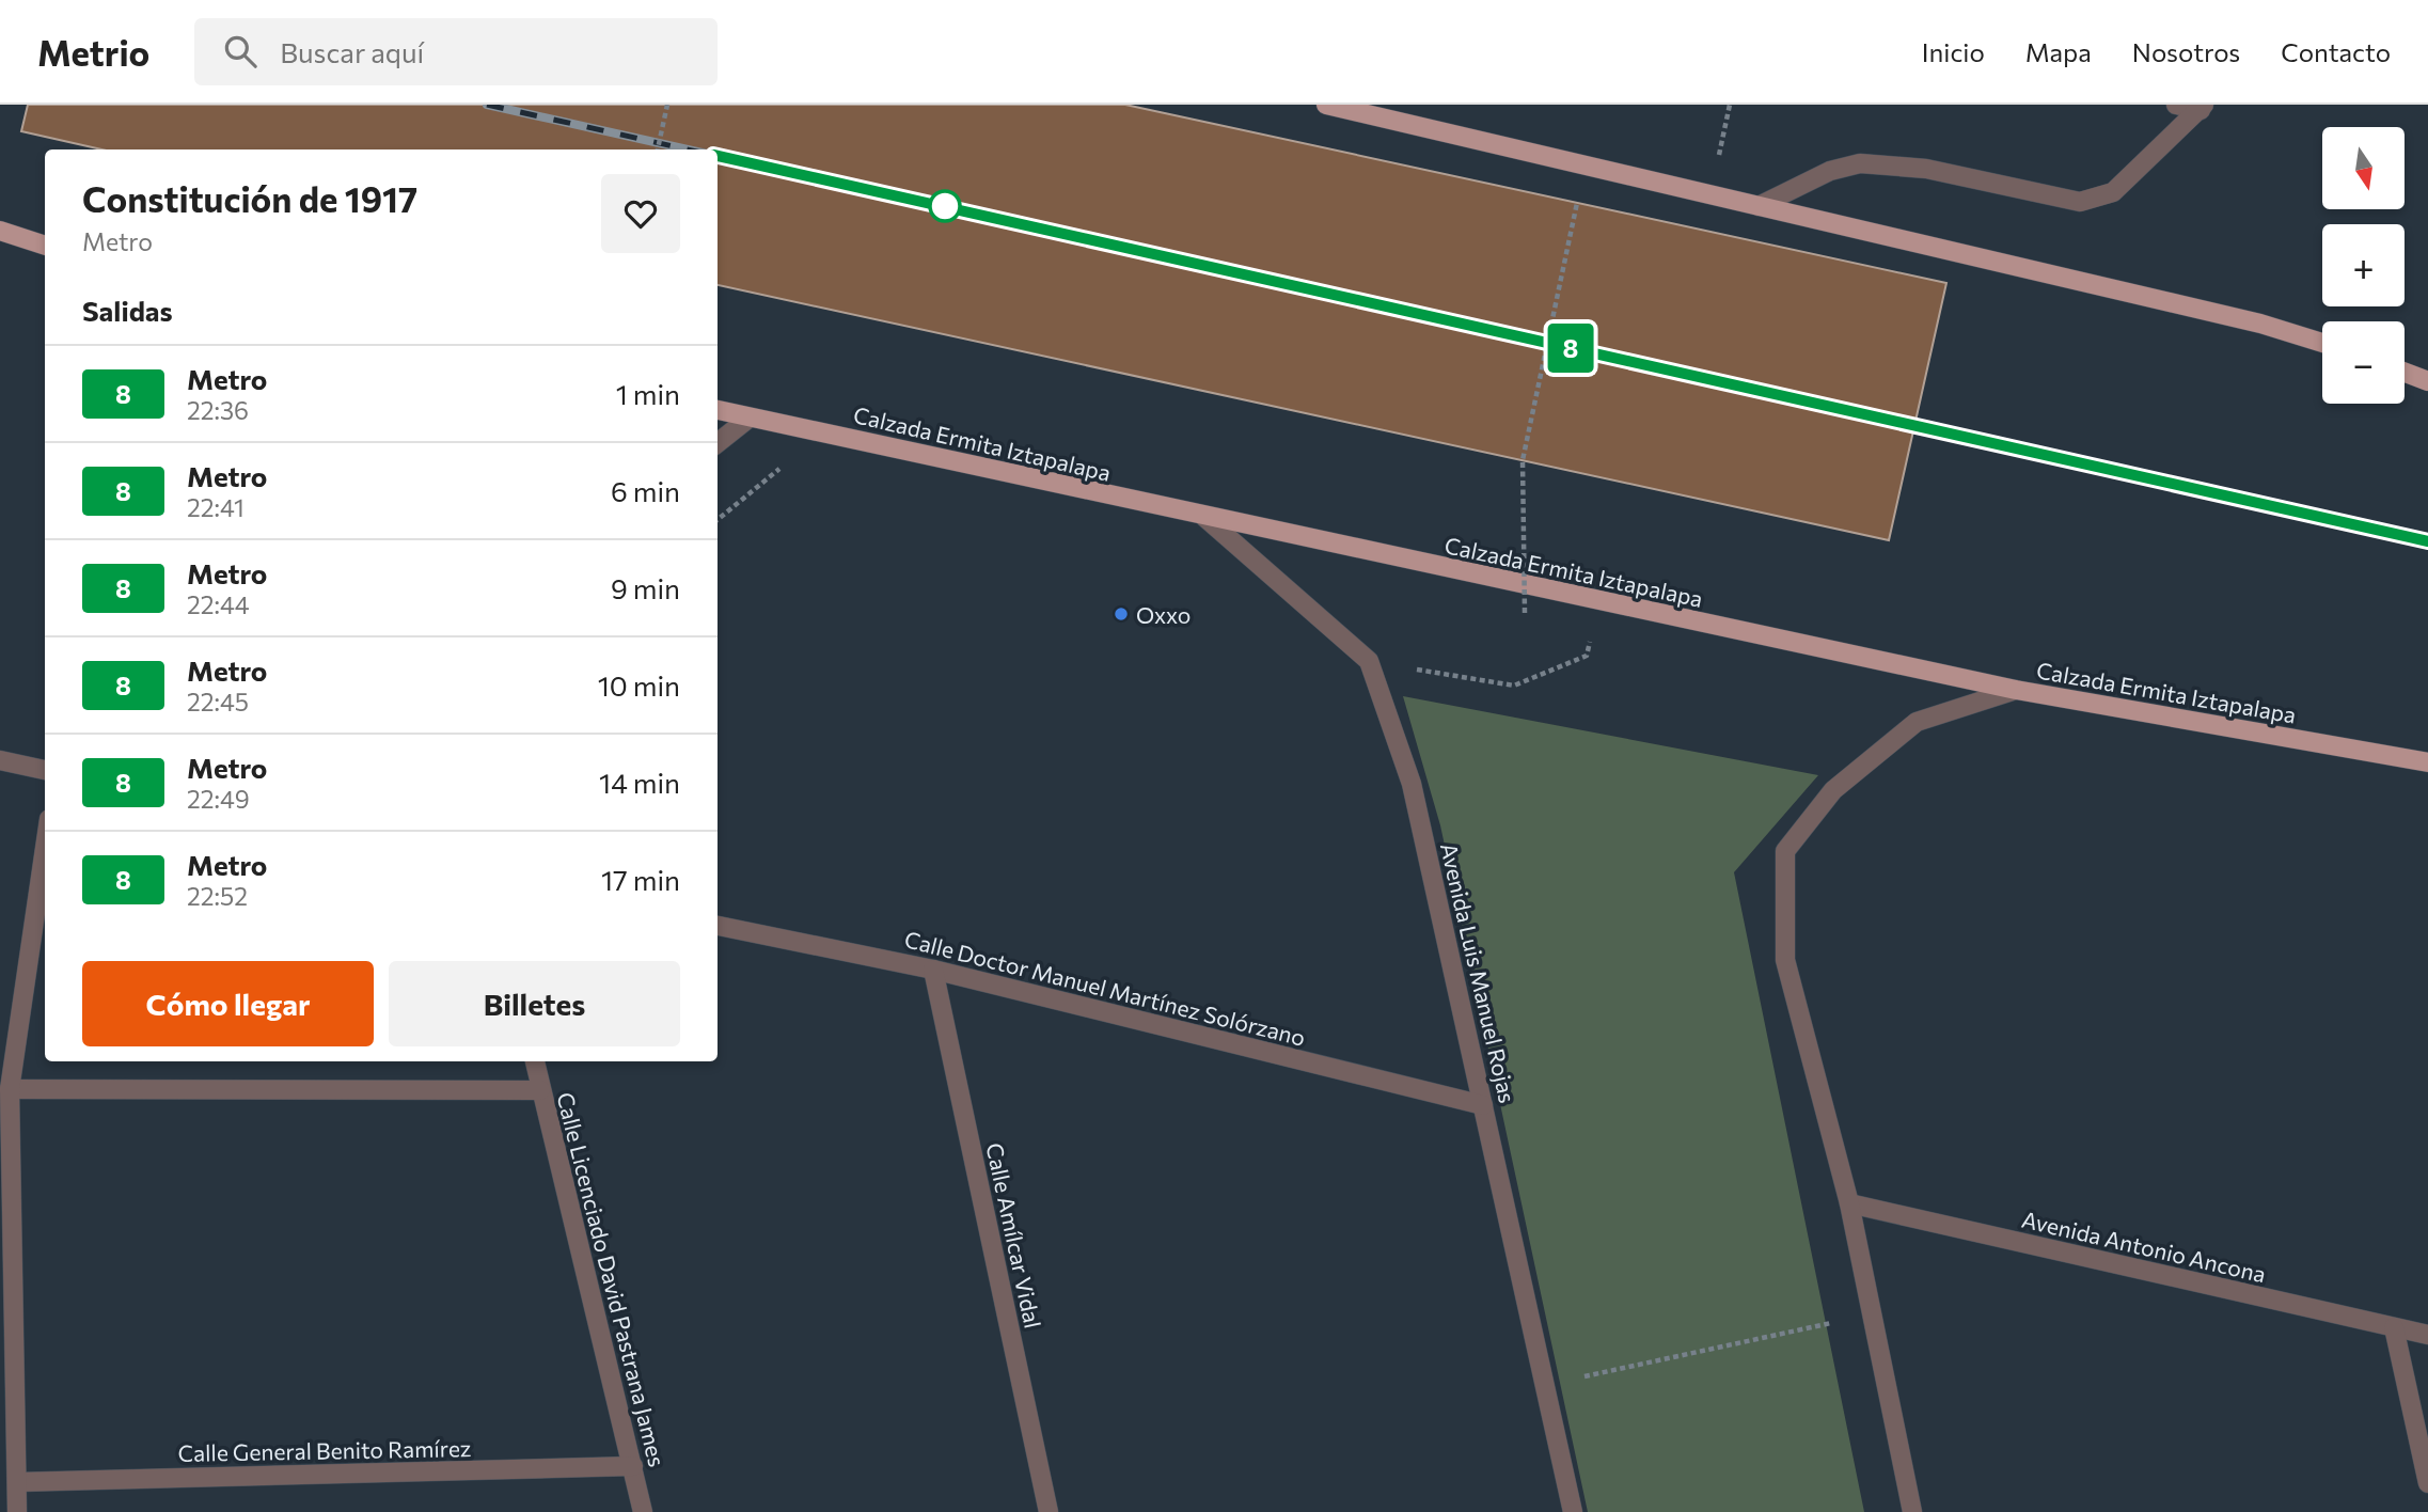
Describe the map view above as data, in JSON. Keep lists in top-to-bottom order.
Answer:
{
  "streets": {
    "main road": ["Calzada Ermita Iztapalapa"],
    "street": [
      "Avenida Luis Manuel Rojas",
      "Calle Doctor Manuel Martínez Solórzano",
      "Calle Amílcar Vidal",
      "Avenida Antonio Ancona",
      "Calle Licenciado David Pastrana James",
      "Calle General Benito Ramírez"
    ]
  },
  "crossings": [
    ["Calzada Ermita Iztapalapa", "Avenida Luis Manuel Rojas"],
    ["Avenida Luis Manuel Rojas", "Calle Doctor Manuel Martínez Solórzano"],
    ["Calle Doctor Manuel Martínez Solórzano", "Calle Amílcar Vidal"],
    ["Calle Licenciado David Pastrana James", "Calle General Benito Ramírez"]
  ],
  "places": ["Oxxo"],
  "lines": ["metro line 8"],
  "north": "bottom",
  "page": {
    "header": "Metrio",
    "search": "Buscar aquí",
    "nav": [
      "Inicio",
      "Mapa",
      "Nosotros",
      "Contacto"
    ],
    "on_map": "8",
    "map_buttons": ["+", "−"],
    "heading": [
      ["Constitución de 1917", "Metro"],
      "Salidas"
    ],
    "list": [
      {
        "mark": "8",
        "name": "Metro",
        "note": "22:36",
        "value": "1 min"
      },
      {
        "mark": "8",
        "name": "Metro",
        "note": "22:41",
        "value": "6 min"
      },
      {
        "mark": "8",
        "name": "Metro",
        "note": "22:44",
        "value": "9 min"
      },
      {
        "mark": "8",
        "name": "Metro",
        "note": "22:45",
        "value": "10 min"
      },
      {
        "mark": "8",
        "name": "Metro",
        "note": "22:49",
        "value": "14 min"
      },
      {
        "mark": "8",
        "name": "Metro",
        "note": "22:52",
        "value": "17 min"
      }
    ],
    "buttons": ["Cómo llegar", "Billetes"]
  }
}
